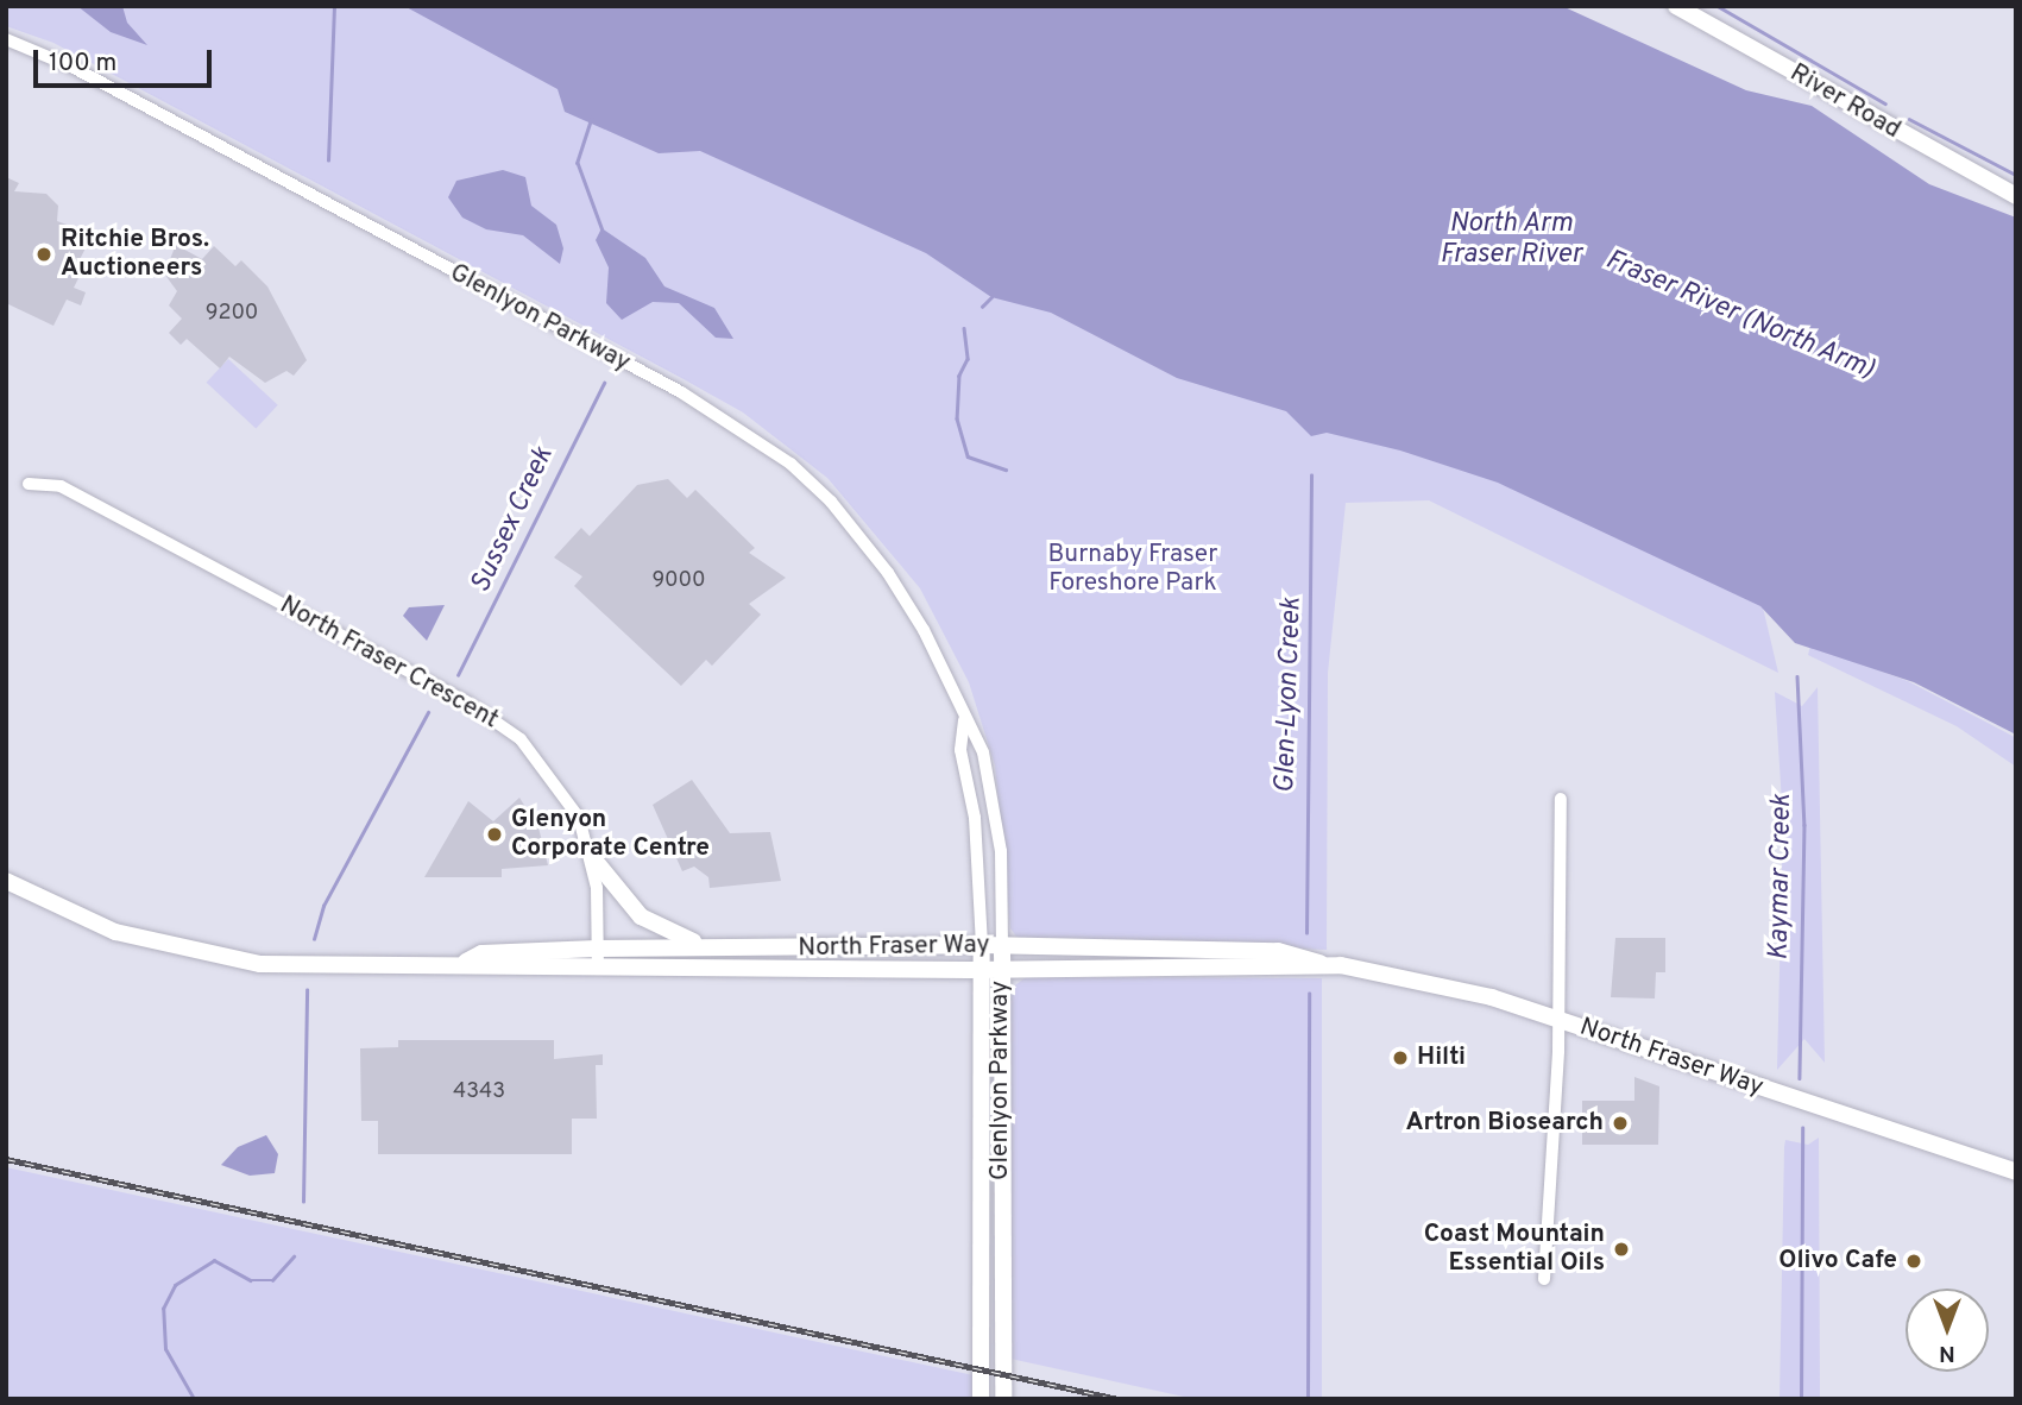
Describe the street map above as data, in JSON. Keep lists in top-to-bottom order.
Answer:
{
  "streets": {
    "street": [
      "River Road",
      "Glenlyon Parkway",
      "North Fraser Crescent",
      "North Fraser Way"
    ]
  },
  "crossings": [
    ["Glenlyon Parkway", "North Fraser Way"],
    ["North Fraser Crescent", "North Fraser Way"]
  ],
  "water": [
    "North Arm Fraser River",
    "Fraser River (North Arm)",
    "Sussex Creek",
    "Glen-Lyon Creek",
    "Kaymar Creek"
  ],
  "parks": ["Burnaby Fraser Foreshore Park"],
  "places": [
    "Ritchie Bros. Auctioneers",
    "Glenyon Corporate Centre",
    "Hilti",
    "Artron Biosearch",
    "Coast Mountain Essential Oils",
    "Olivo Cafe"
  ],
  "house_numbers": ["9200", "9000", "4343"],
  "scale_bar": "100 m",
  "north": "bottom"
}
